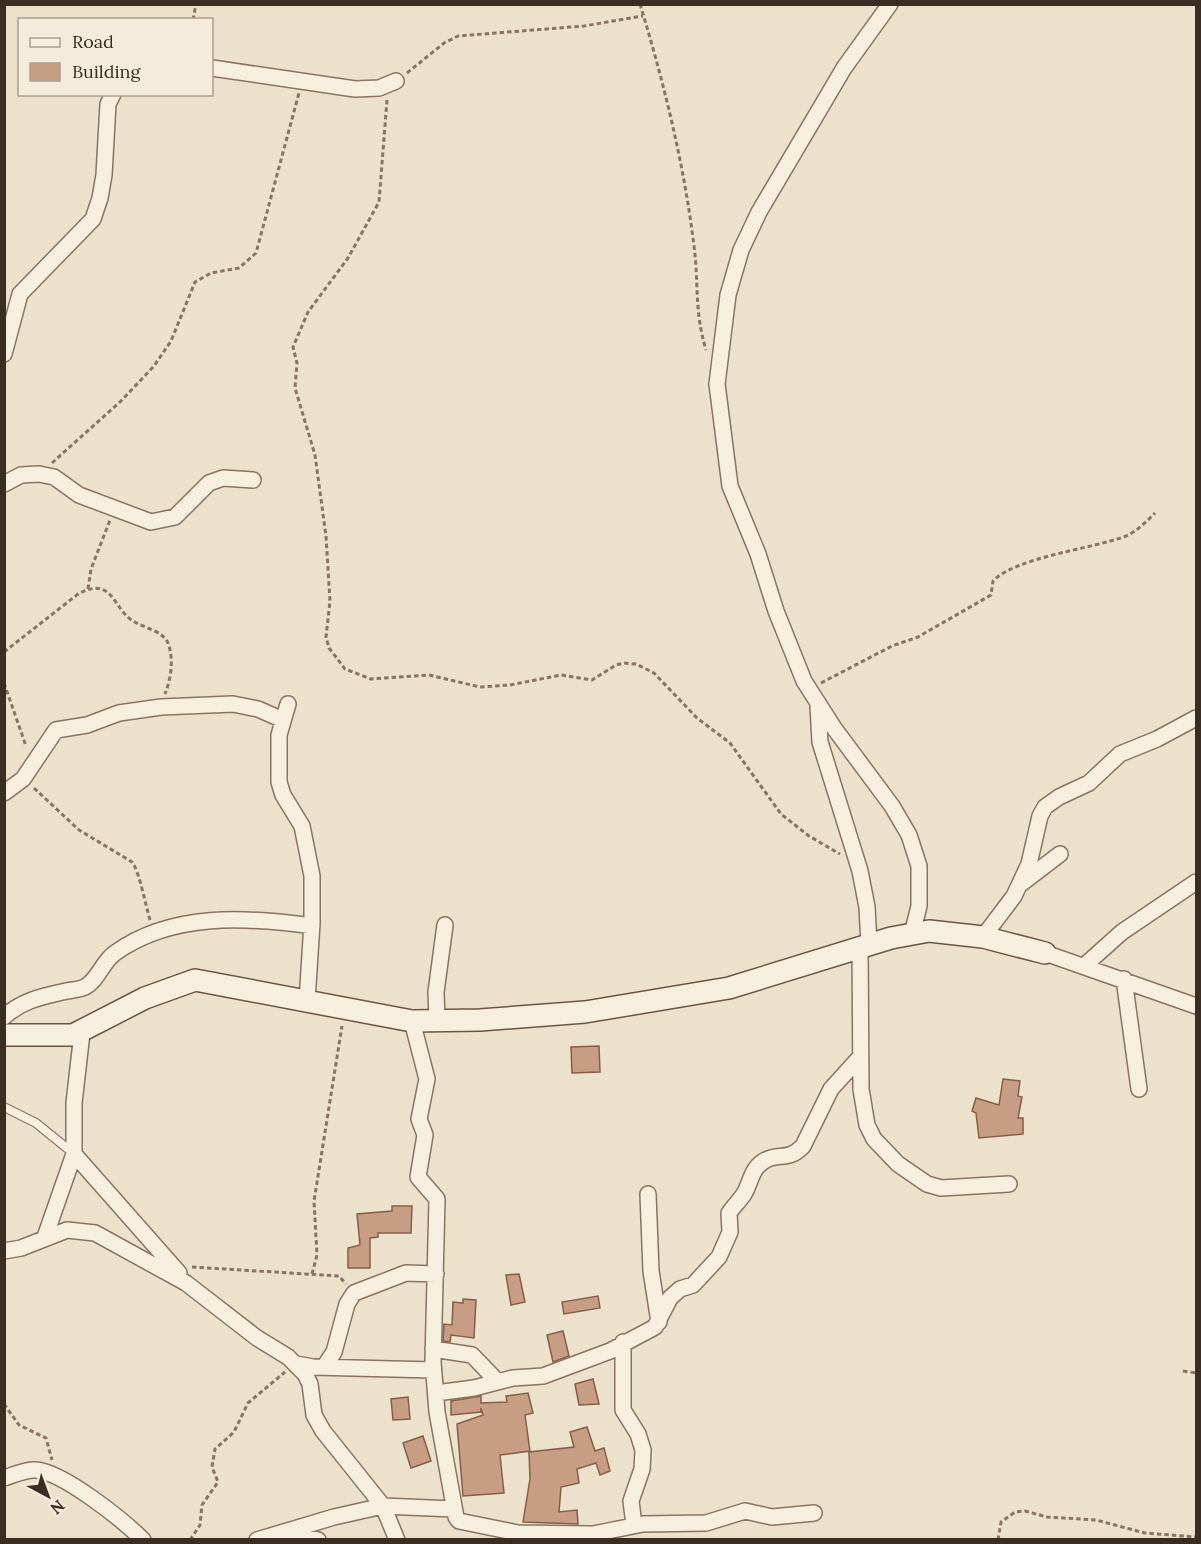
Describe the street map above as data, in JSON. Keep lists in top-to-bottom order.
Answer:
{
  "legend": ["Road", "Building"],
  "north": "bottom right"
}
